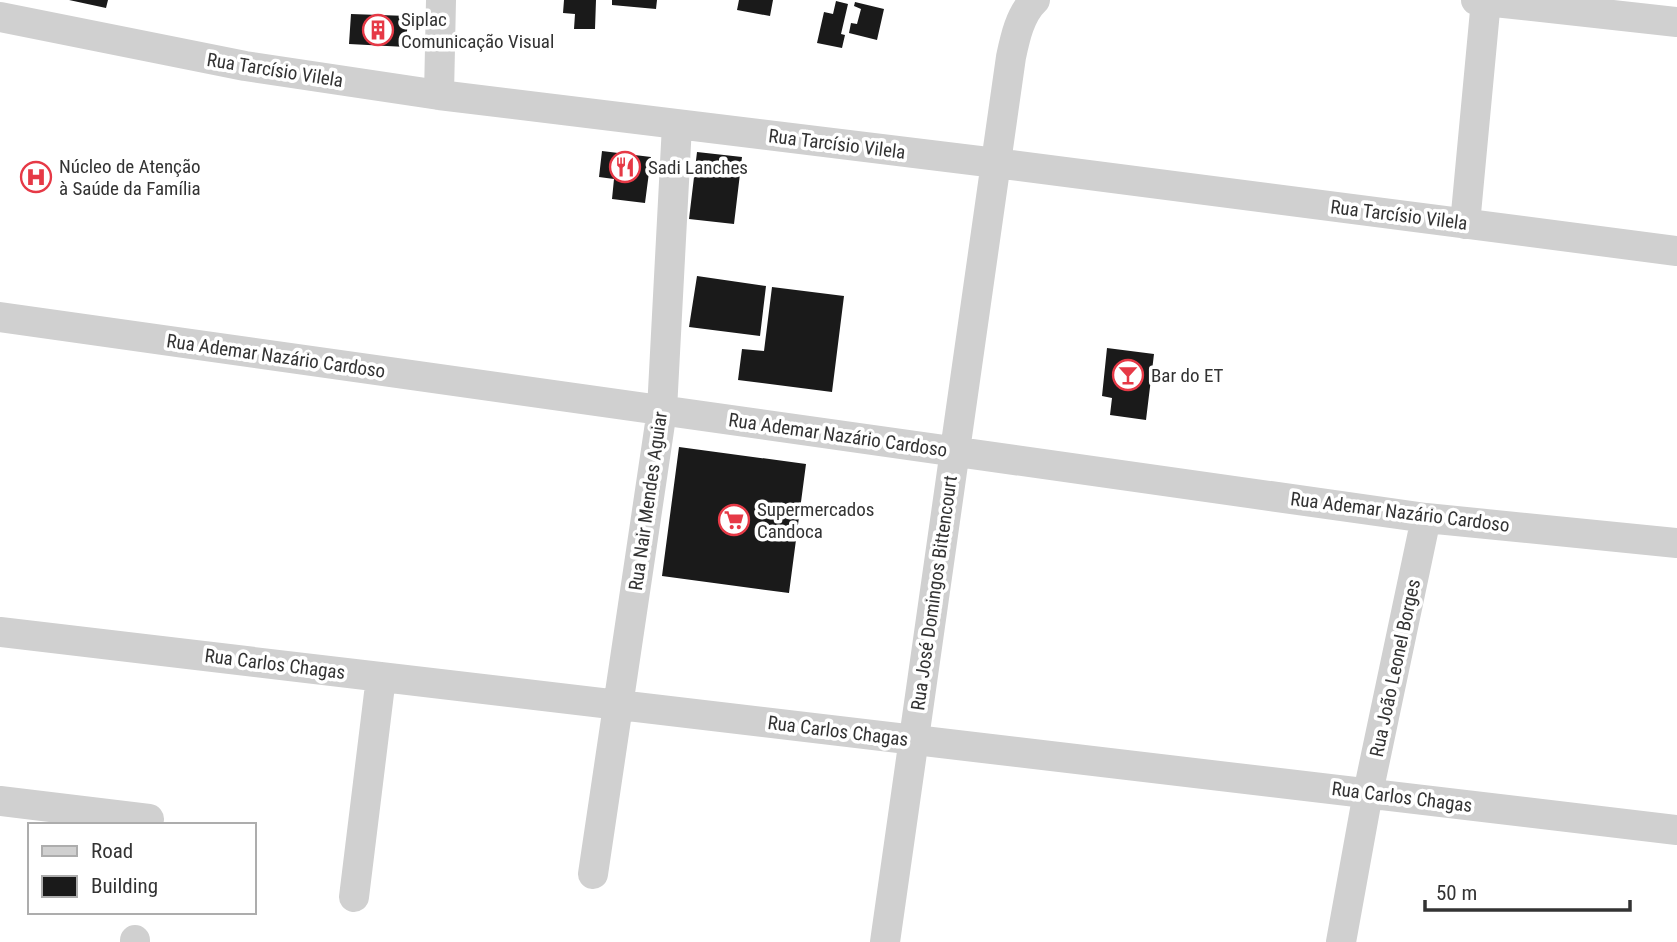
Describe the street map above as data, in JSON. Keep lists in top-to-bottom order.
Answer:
{
  "streets": {
    "street": [
      "Rua Tarcísio Vilela",
      "Rua Ademar Nazário Cardoso",
      "Rua Nair Mendes Aguiar",
      "Rua José Domingos Bittencourt",
      "Rua Carlos Chagas",
      "Rua João Leonel Borges"
    ]
  },
  "crossings": [
    ["Rua Tarcísio Vilela", "Rua Nair Mendes Aguiar"],
    ["Rua Tarcísio Vilela", "Rua José Domingos Bittencourt"],
    ["Rua Ademar Nazário Cardoso", "Rua Nair Mendes Aguiar"],
    ["Rua Ademar Nazário Cardoso", "Rua José Domingos Bittencourt"],
    ["Rua Ademar Nazário Cardoso", "Rua João Leonel Borges"],
    ["Rua Nair Mendes Aguiar", "Rua Carlos Chagas"],
    ["Rua José Domingos Bittencourt", "Rua Carlos Chagas"],
    ["Rua Carlos Chagas", "Rua João Leonel Borges"]
  ],
  "places": {
    "building": ["Siplac Comunicação Visual"],
    "restaurant": ["Sadi Lanches"],
    "hospital": ["Núcleo de Atenção à Saúde da Família"],
    "bar": ["Bar do ET"],
    "supermarket": ["Supermercados Candoca"]
  },
  "legend": ["Road", "Building"],
  "scale_bar": "50 m"
}
